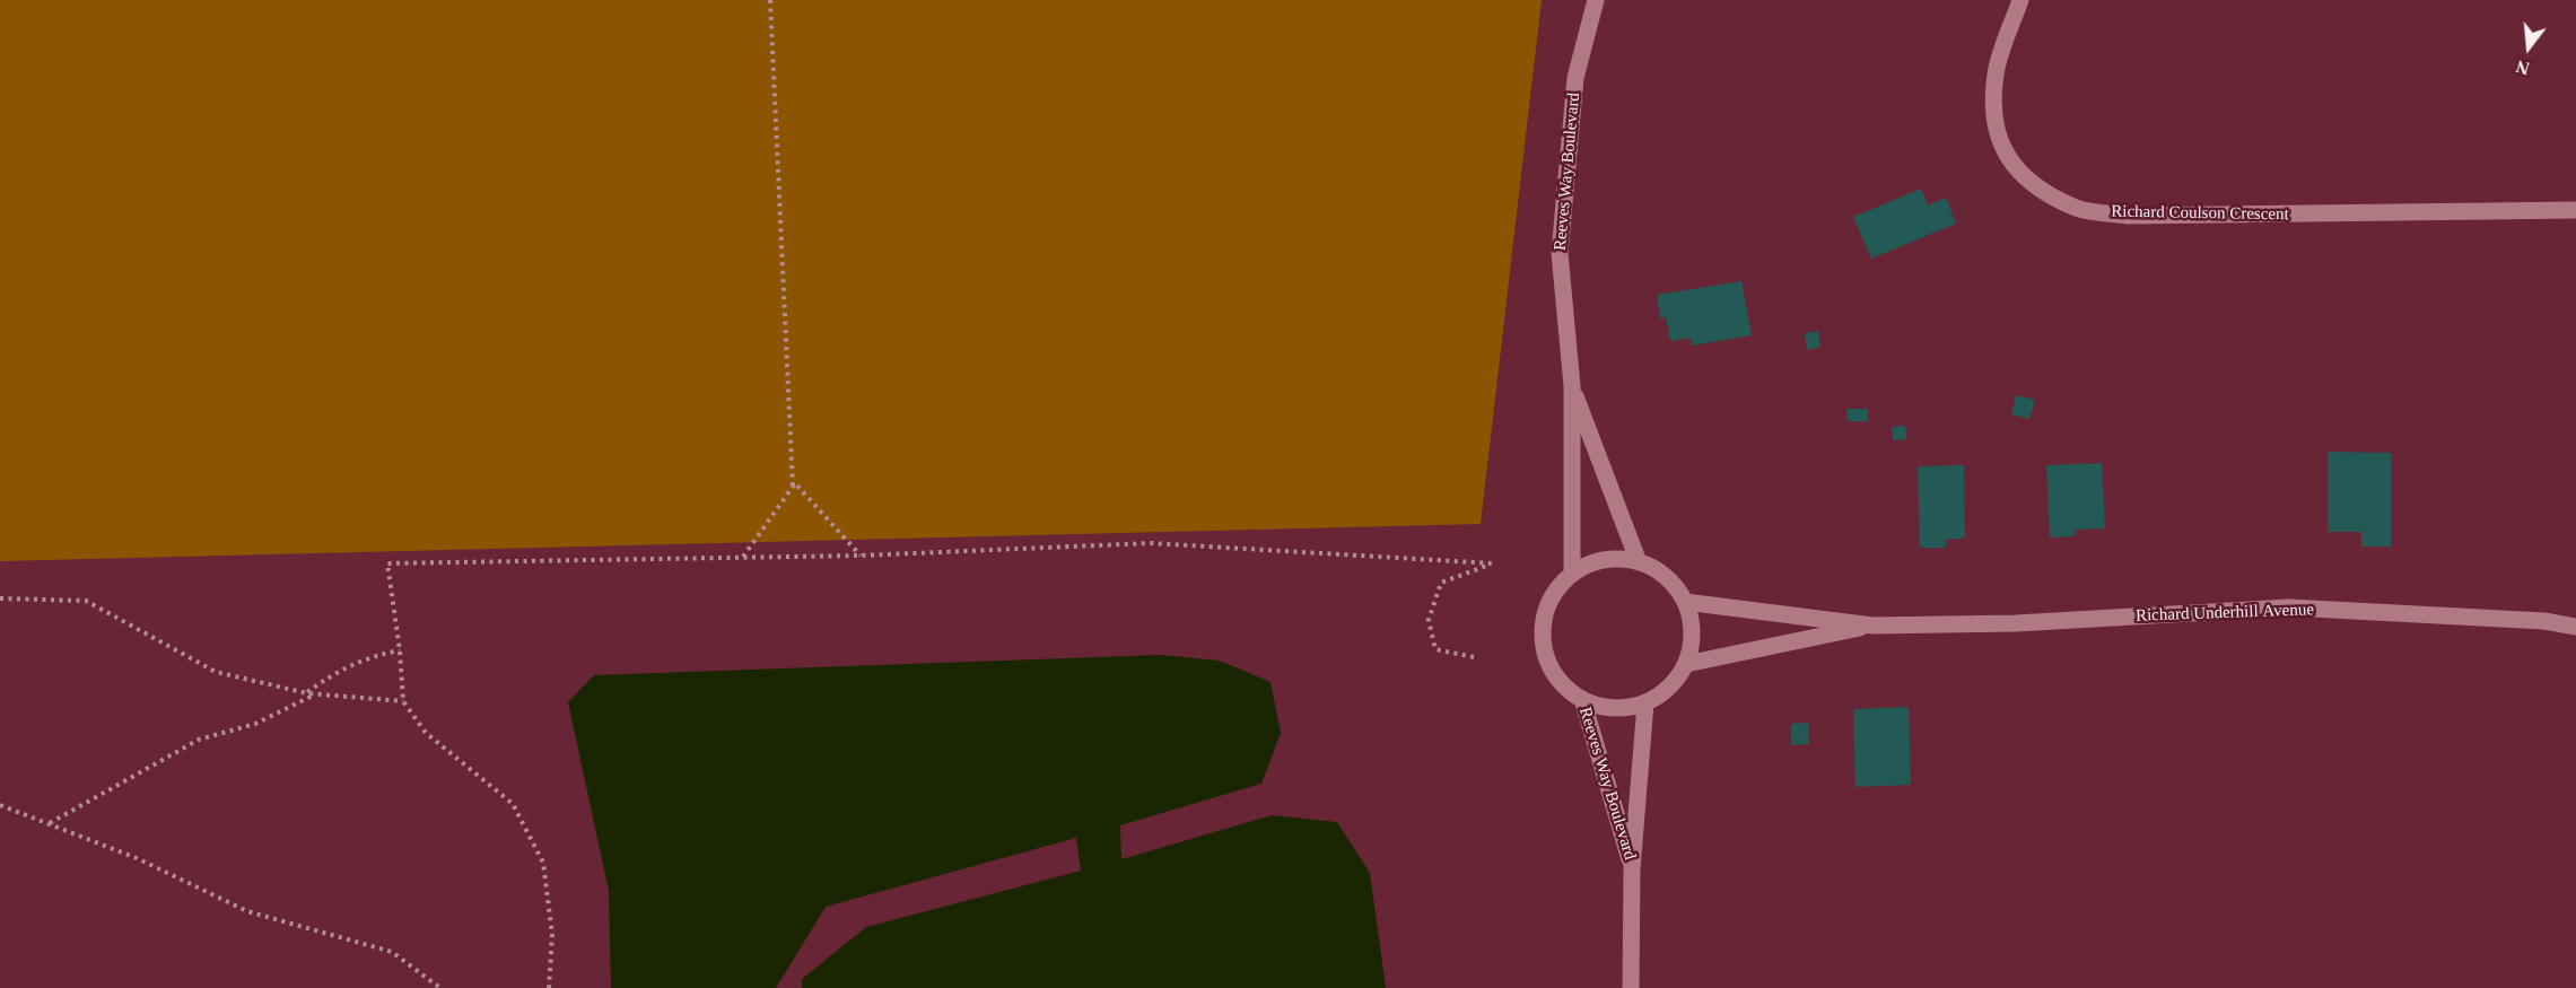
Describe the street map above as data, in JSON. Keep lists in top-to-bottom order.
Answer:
{
  "streets": {
    "street": ["Reeves Way Boulevard", "Richard Coulson Crescent", "Richard Underhill Avenue"]
  },
  "crossings": [
    ["Reeves Way Boulevard", "Richard Underhill Avenue"]
  ],
  "north": "bottom"
}
